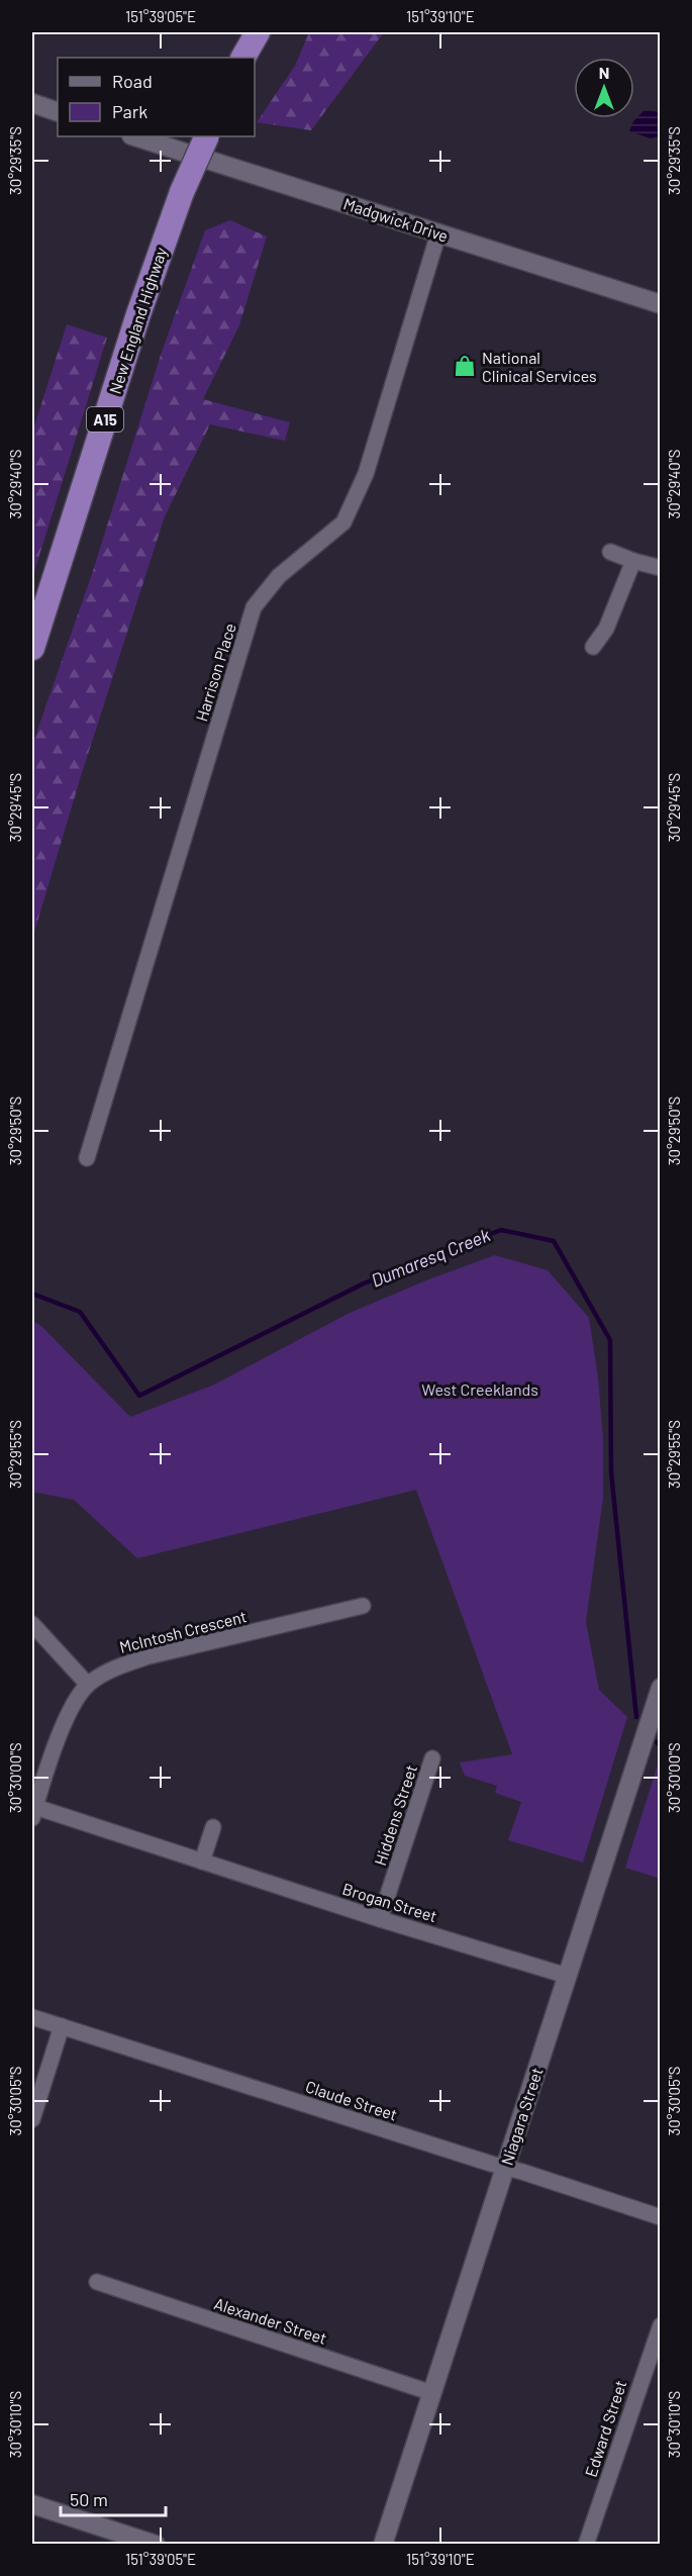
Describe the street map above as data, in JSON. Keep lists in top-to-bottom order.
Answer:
{
  "streets": {
    "highway": ["New England Highway", "A15"],
    "street": [
      "Madgwick Drive",
      "Harrison Place",
      "McIntosh Crescent",
      "Hiddens Street",
      "Brogan Street",
      "Claude Street",
      "Niagara Street",
      "Alexander Street",
      "Edward Street"
    ]
  },
  "crossings": [
    ["Madgwick Drive", "Harrison Place"],
    ["McIntosh Crescent", "Brogan Street"],
    ["Hiddens Street", "Brogan Street"],
    ["Brogan Street", "Niagara Street"],
    ["Claude Street", "Niagara Street"],
    ["Niagara Street", "Alexander Street"]
  ],
  "water": ["Dumaresq Creek"],
  "parks": ["West Creeklands"],
  "places": {
    "shop": ["National Clinical Services"]
  },
  "legend": ["Road", "Park"],
  "scale_bar": "50 m",
  "north": "top",
  "coordinates": [
    "151°39'05\"E",
    "151°39'10\"E",
    "30°29'35\"S",
    "30°29'40\"S",
    "30°29'45\"S",
    "30°29'50\"S",
    "30°29'55\"S",
    "30°30'00\"S",
    "30°30'05\"S",
    "30°30'10\"S"
  ]
}
